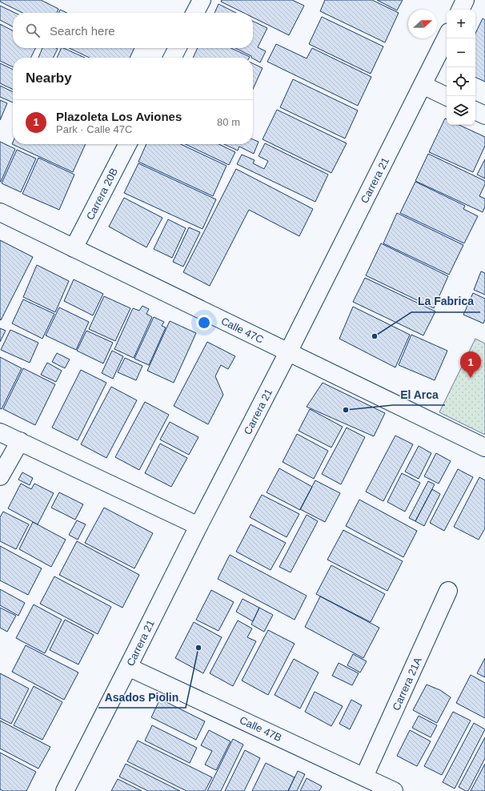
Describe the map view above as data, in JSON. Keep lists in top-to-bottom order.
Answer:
{
  "streets": {
    "street": [
      "Carrera 21",
      "Carrera 20B",
      "Calle 47C",
      "Carrera 21A",
      "Calle 47B"
    ]
  },
  "crossings": [
    ["Carrera 21", "Calle 47C"],
    ["Carrera 21", "Calle 47B"],
    ["Carrera 20B", "Calle 47C"],
    ["Carrera 21A", "Calle 47B"]
  ],
  "places": ["La Fabrica", "El Arca", "Asados Piolin"],
  "north": "right",
  "page": {
    "map_buttons": ["+", "−"],
    "search": "Search here",
    "heading": "Nearby",
    "list": [
      {
        "mark": "1",
        "name": "Plazoleta Los Aviones",
        "note": "Park · Calle 47C",
        "value": "80 m"
      }
    ],
    "pins": "1"
  }
}
